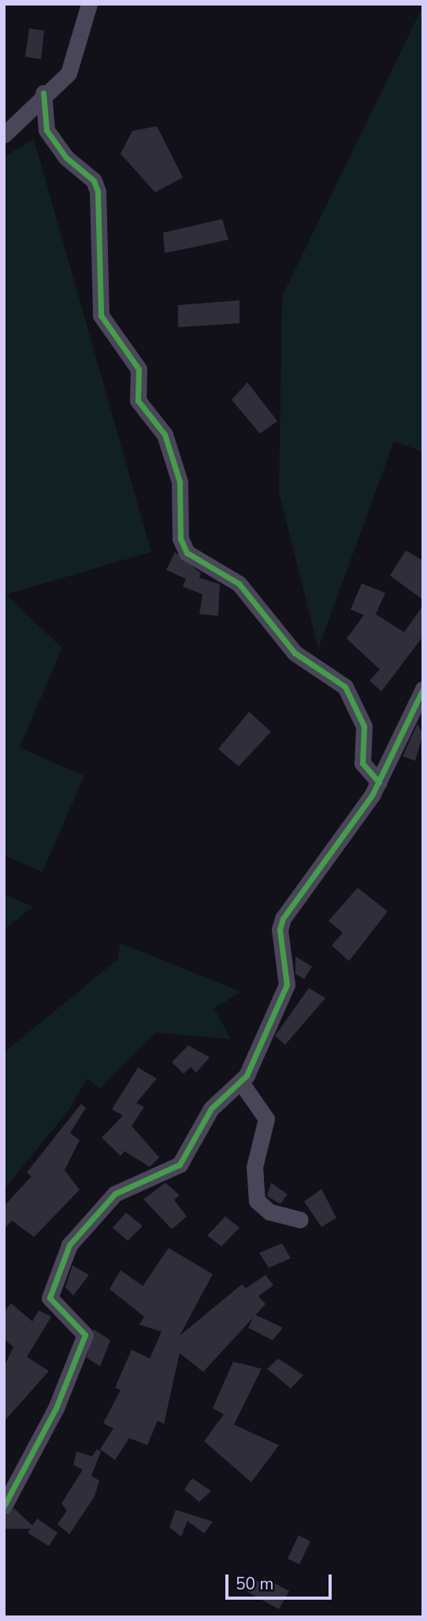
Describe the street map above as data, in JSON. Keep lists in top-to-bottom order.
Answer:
{
  "scale_bar": "50 m"
}
